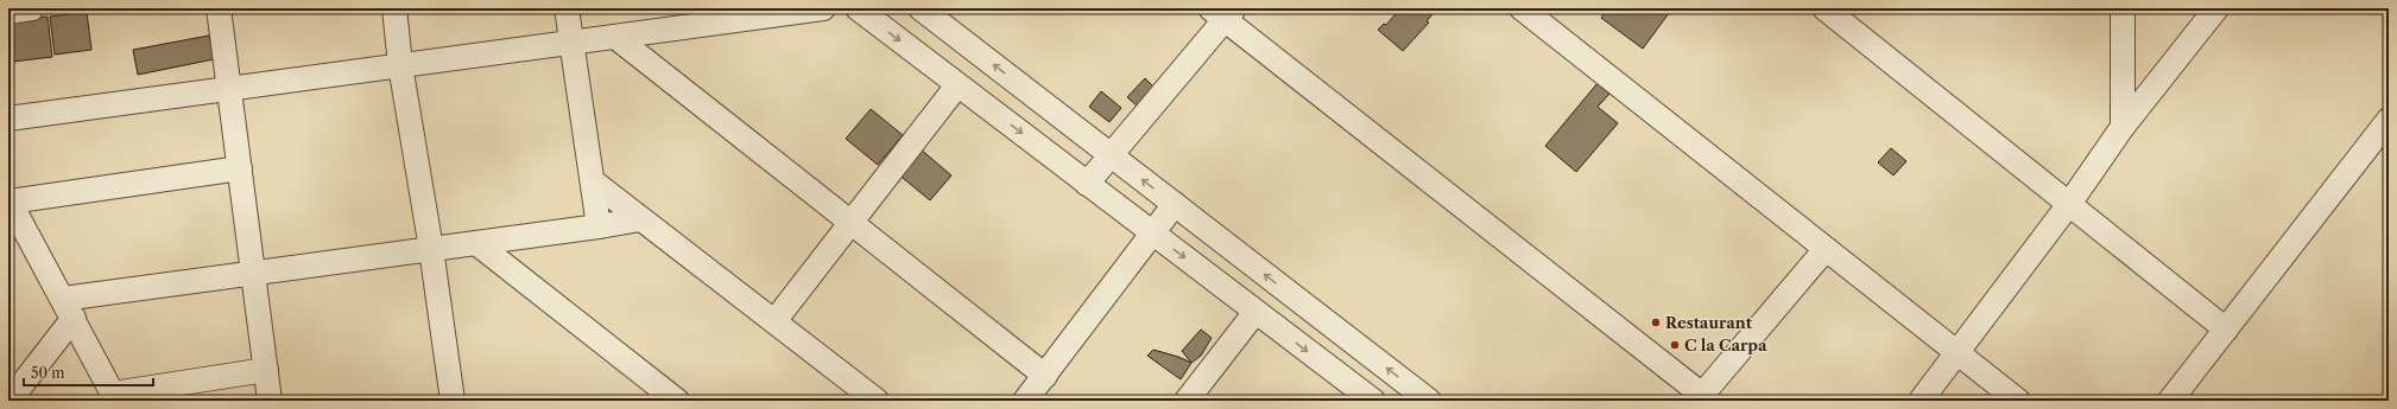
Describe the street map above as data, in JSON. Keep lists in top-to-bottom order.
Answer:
{
  "places": ["Restaurant", "C la Carpa"],
  "scale_bar": "50 m"
}
